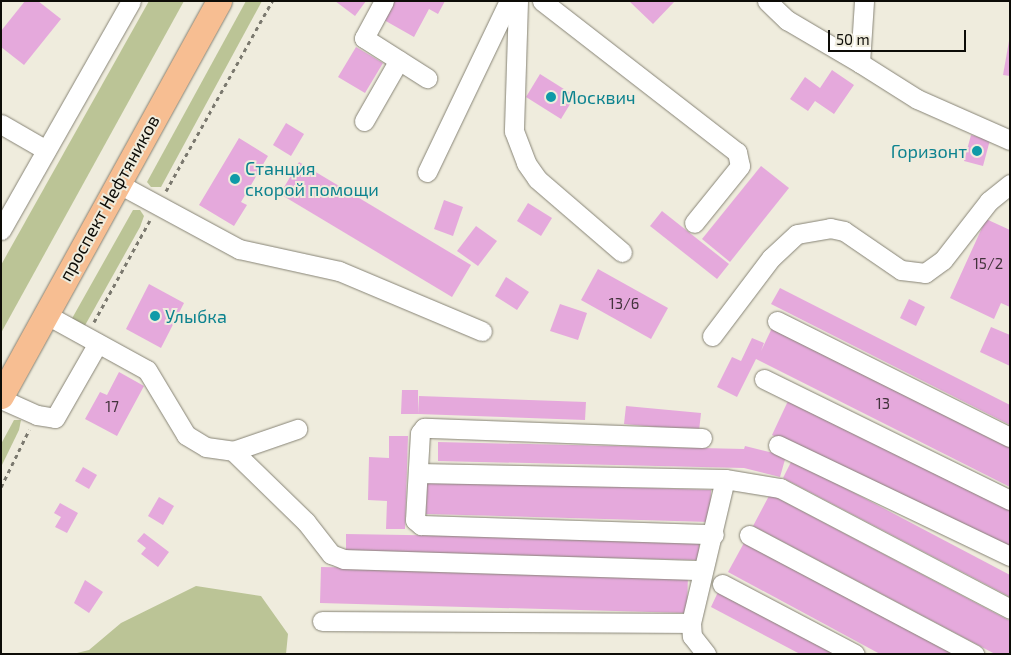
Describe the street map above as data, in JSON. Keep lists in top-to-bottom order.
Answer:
{
  "streets": {
    "main road": ["проспект Нефтяников"]
  },
  "places": [
    "Москвич",
    "Горизонт",
    "Станция скорой помощи",
    "Улыбка"
  ],
  "house_numbers": [
    "15/2",
    "13/6",
    "13",
    "17"
  ],
  "scale_bar": "50 m"
}
